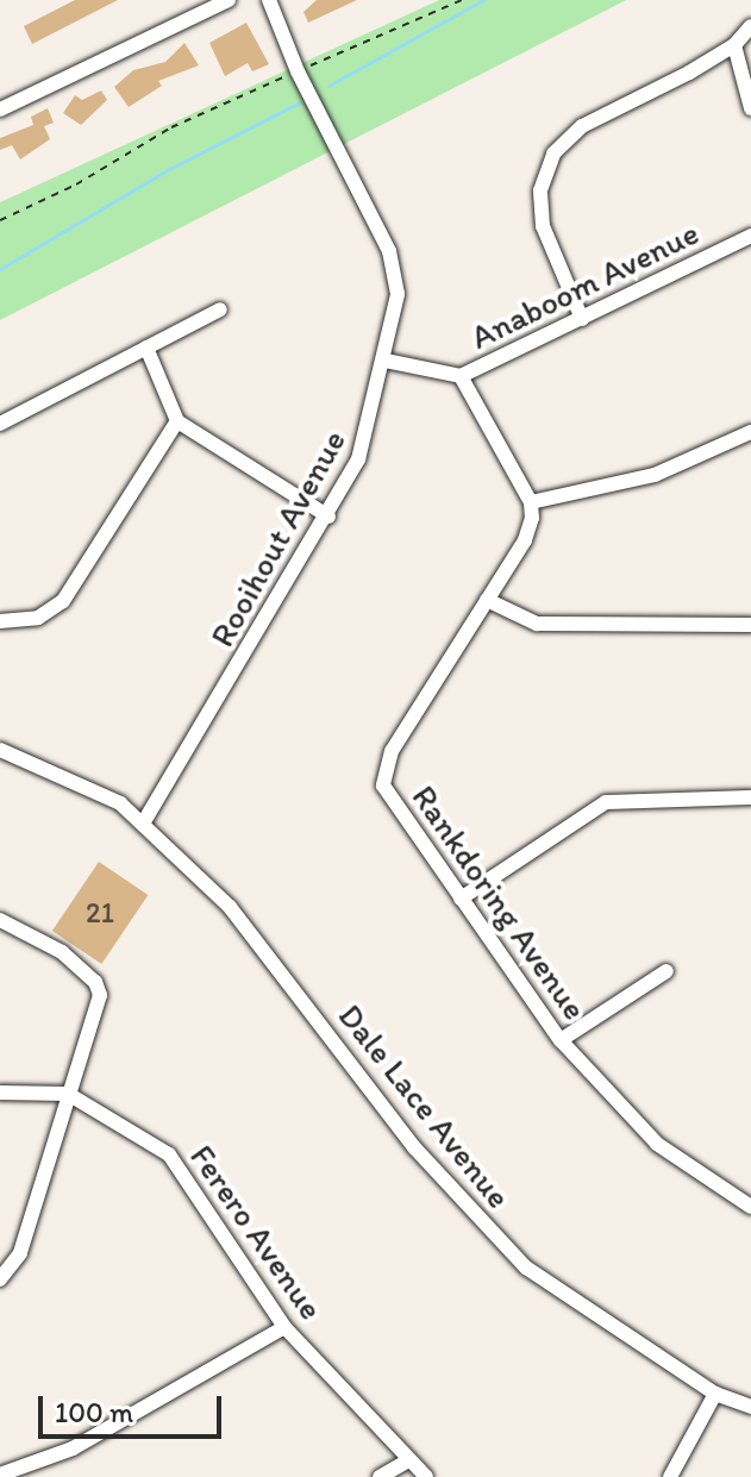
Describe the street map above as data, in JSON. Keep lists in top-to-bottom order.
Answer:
{
  "streets": {
    "street": [
      "Anaboom Avenue",
      "Rooihout Avenue",
      "Rankdoring Avenue",
      "Dale Lace Avenue",
      "Ferero Avenue"
    ]
  },
  "crossings": [
    ["Anaboom Avenue", "Rooihout Avenue"],
    ["Rooihout Avenue", "Dale Lace Avenue"]
  ],
  "house_numbers": ["21"],
  "scale_bar": "100 m"
}
